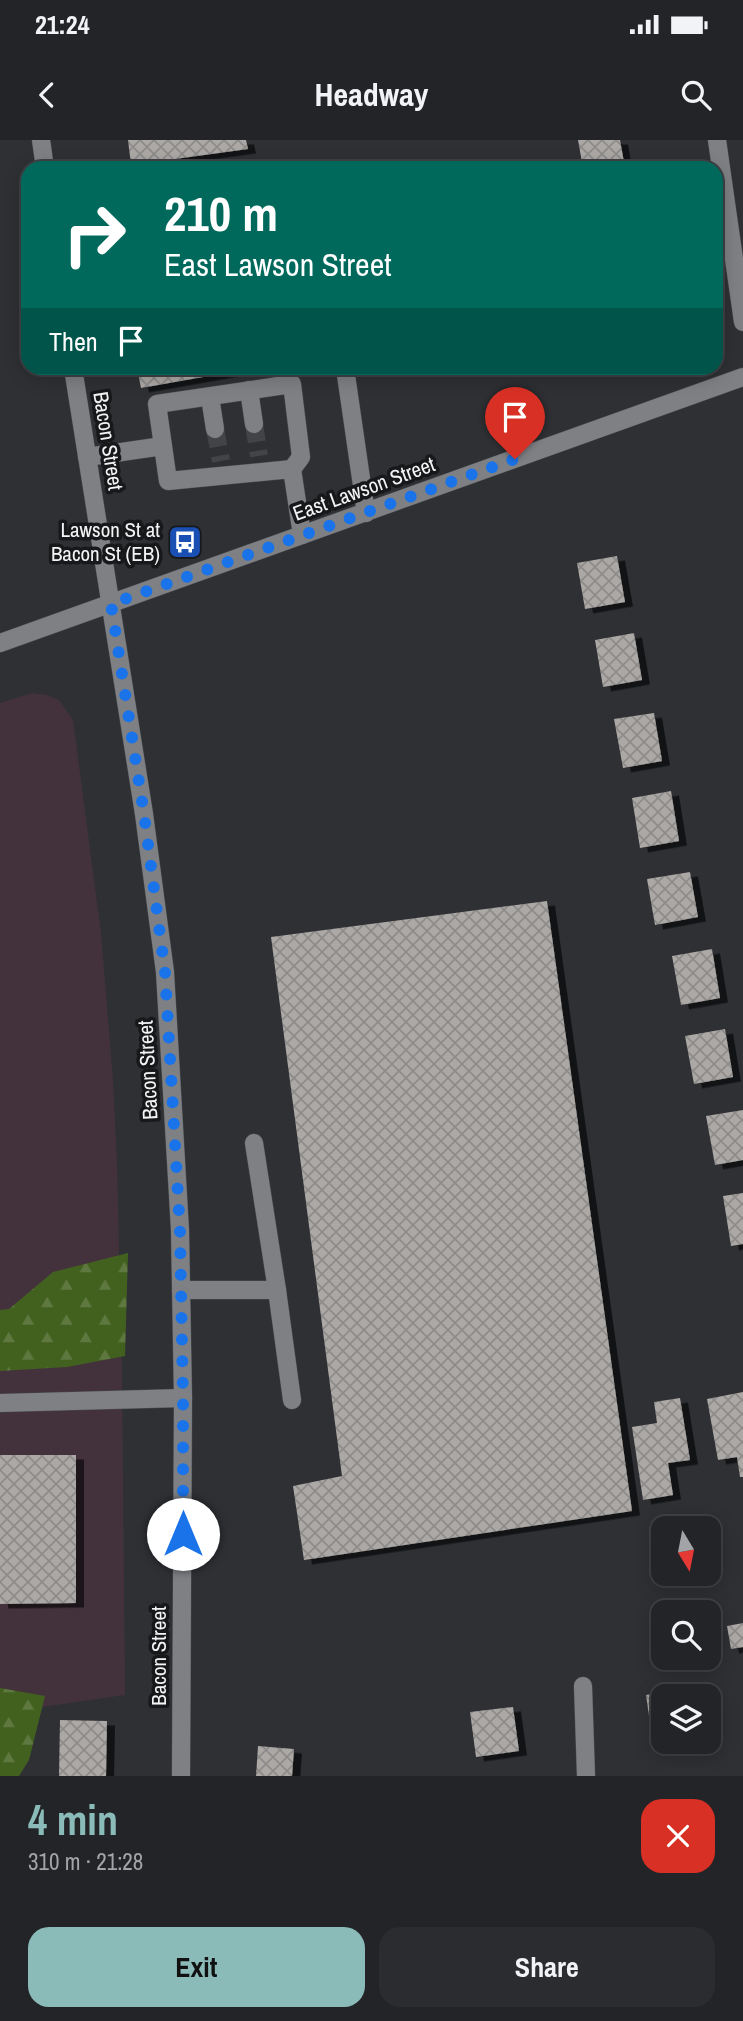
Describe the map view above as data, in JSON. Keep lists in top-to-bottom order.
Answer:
{
  "streets": {
    "street": ["Bacon Street", "East Lawson Street"]
  },
  "crossings": [
    ["Bacon Street", "East Lawson Street"]
  ],
  "places": {
    "bus stop": ["Lawson St at Bacon St (EB)"]
  },
  "north": "bottom",
  "page": {
    "status": "21:24",
    "header": "Headway",
    "turn": ["210 m", "East Lawson Street"],
    "then": "Then",
    "heading": ["4 min", "310 m · 21:28"],
    "buttons": ["Exit", "Share"]
  }
}
